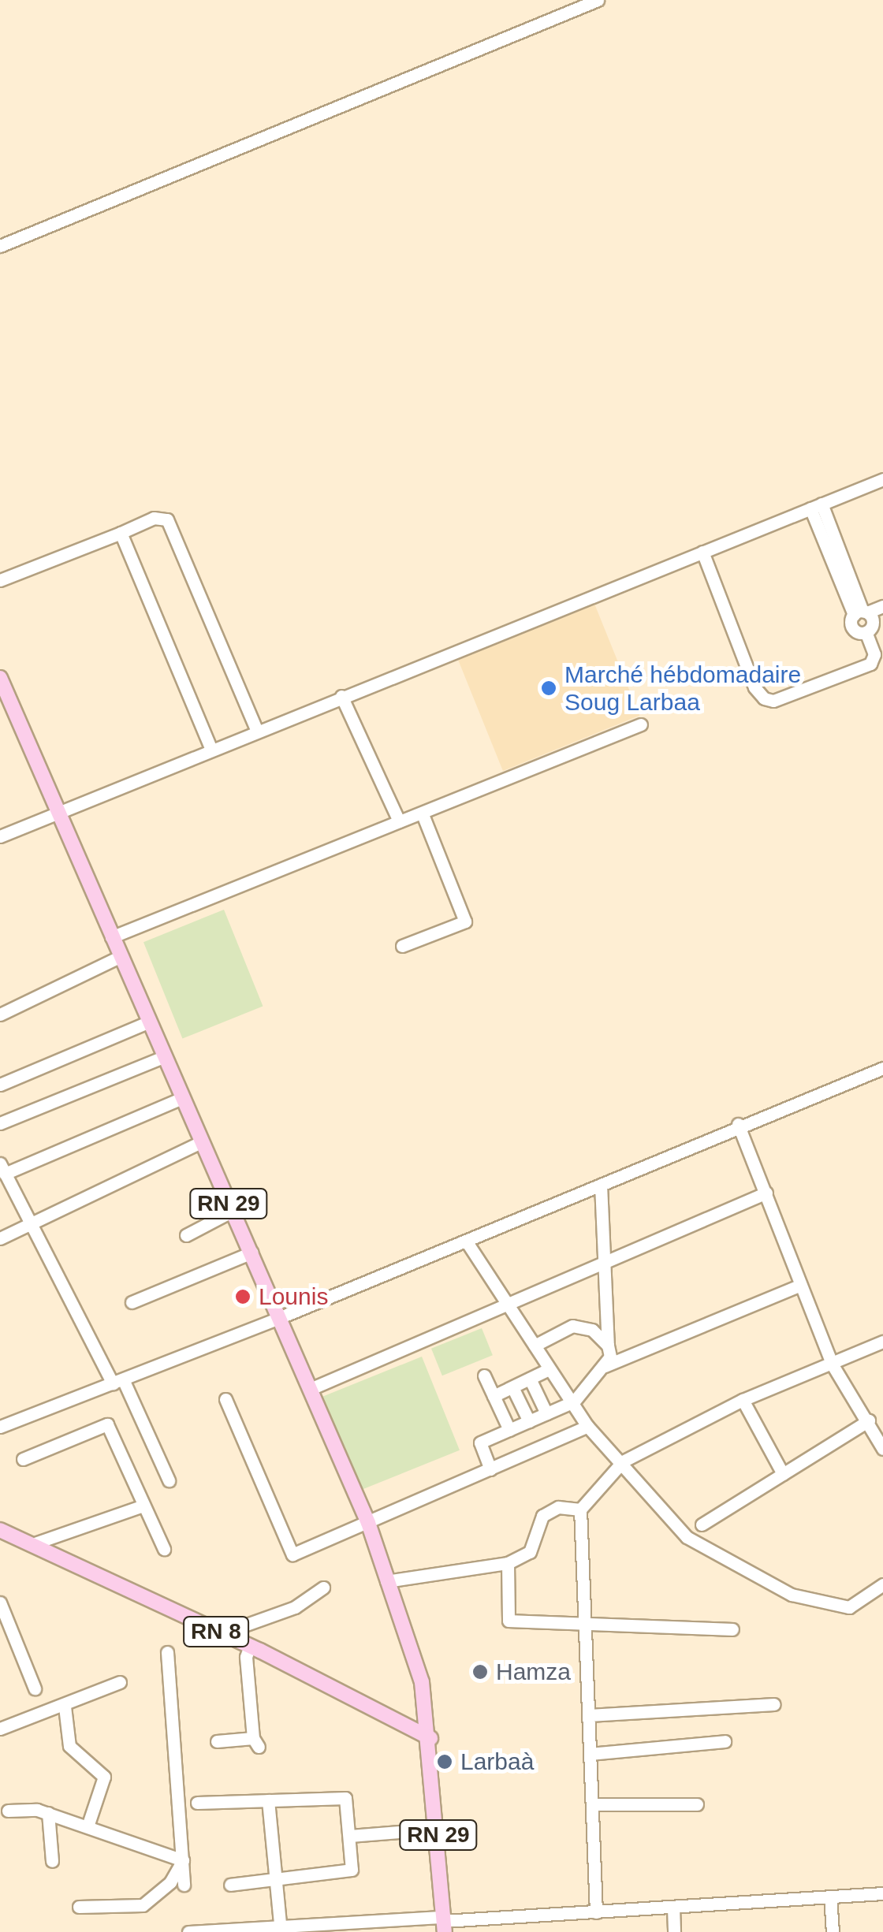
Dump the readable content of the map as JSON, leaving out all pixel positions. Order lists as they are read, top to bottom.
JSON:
{
  "streets": {
    "main road": ["RN 29", "RN 8"]
  },
  "crossings": [
    ["RN 29", "RN 8"]
  ],
  "places": [
    "Marché hébdomadaire Soug Larbaa",
    "Lounis",
    "Hamza",
    "Larbaà"
  ]
}
